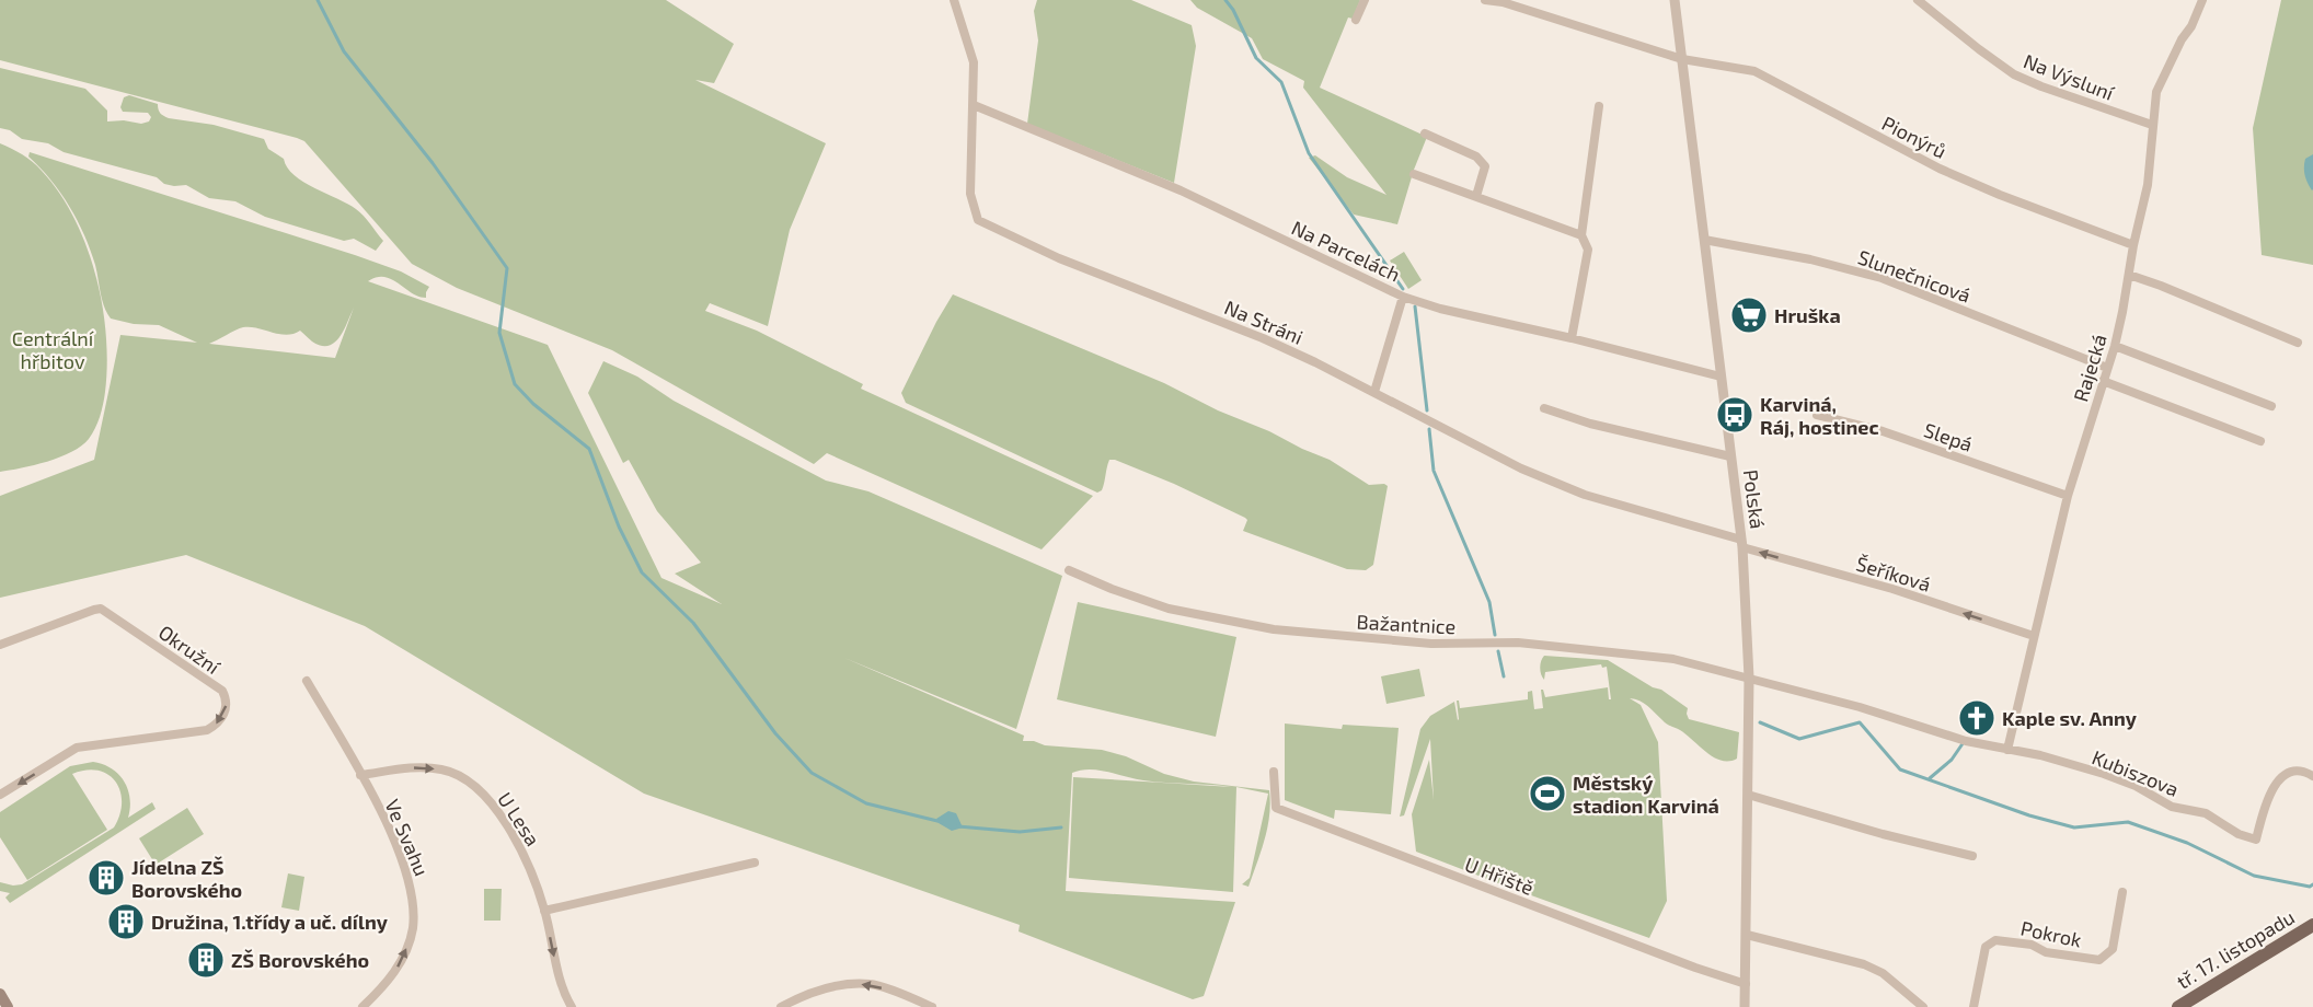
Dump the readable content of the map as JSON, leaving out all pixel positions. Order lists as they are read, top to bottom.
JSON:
{
  "streets": {
    "main road": ["tř. 17. listopadu"],
    "street": [
      "Na Výsluní",
      "Pionýrů",
      "Na Parcelách",
      "Slunečnicová",
      "Na Stráni",
      "Rajecká",
      "Slepá",
      "Polská",
      "Šeříková",
      "Bažantnice",
      "Okružní",
      "Kubiszova",
      "U Lesa",
      "Ve Svahu",
      "U Hřiště",
      "Pokrok"
    ]
  },
  "crossings": [
    ["Na Výsluní", "Rajecká"],
    ["Pionýrů", "Rajecká"],
    ["Pionýrů", "Polská"],
    ["Na Parcelách", "Na Stráni"],
    ["Na Parcelách", "Polská"],
    ["Slunečnicová", "Rajecká"],
    ["Slunečnicová", "Polská"],
    ["Na Stráni", "Polská"],
    ["Na Stráni", "Šeříková"],
    ["Rajecká", "Slepá"],
    ["Rajecká", "Šeříková"],
    ["Rajecká", "Kubiszova"],
    ["Polská", "Šeříková"],
    ["Polská", "Bažantnice"],
    ["Polská", "Kubiszova"],
    ["Polská", "U Hřiště"],
    ["Bažantnice", "Kubiszova"],
    ["U Lesa", "Ve Svahu"]
  ],
  "one_way": ["Šeříková", "U Lesa", "Ve Svahu"],
  "parks": ["Centrální hřbitov"],
  "places": {
    "supermarket": ["Hruška"],
    "bus stop": ["Karviná, Ráj, hostinec"],
    "church": ["Kaple sv. Anny"],
    "sports": ["Městský stadion Karviná"],
    "building": ["Jídelna ZŠ Borovského", "Družina, 1.třídy a uč. dílny", "ZŠ Borovského"]
  }
}
